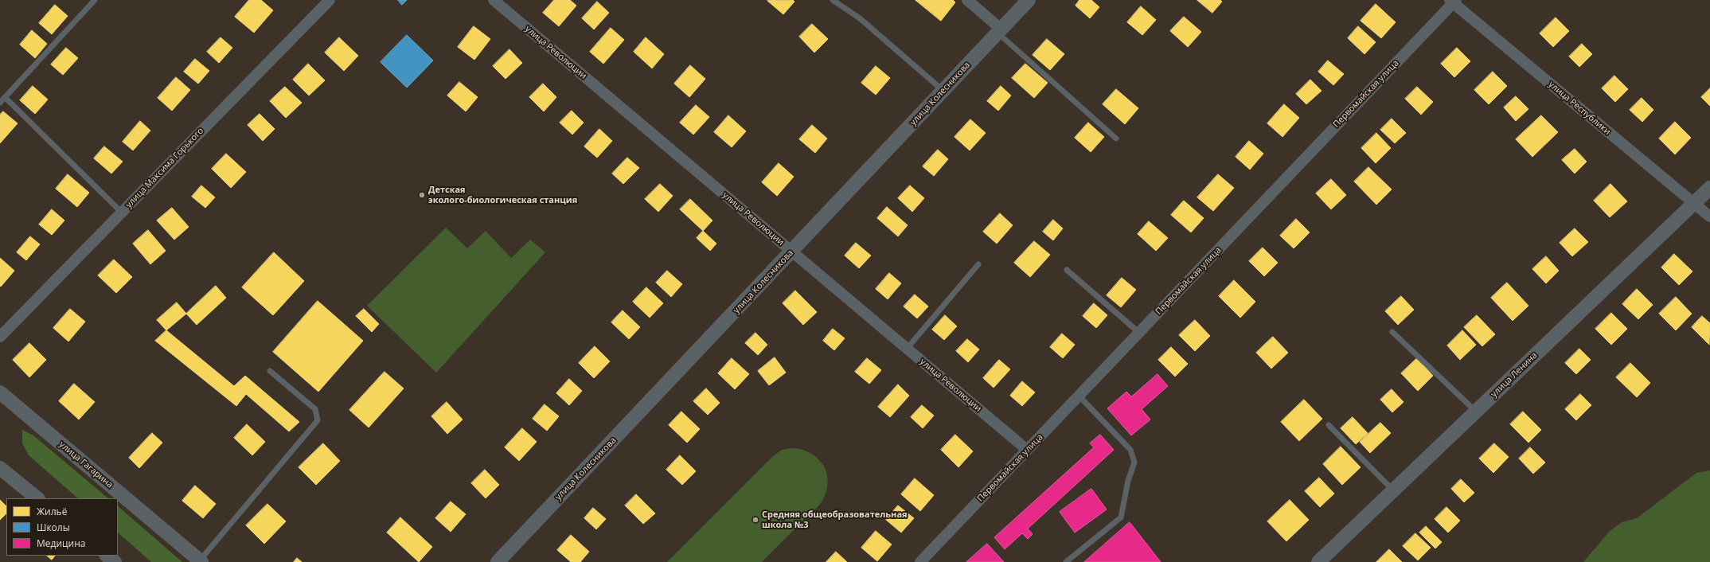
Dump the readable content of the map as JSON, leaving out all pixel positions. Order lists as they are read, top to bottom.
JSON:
{
  "streets": {
    "street": [
      "улица Революции",
      "улица Колесникова",
      "Первомайская улица",
      "улица Республики",
      "улица Максима Горького",
      "улица Ленина",
      "улица Гагарина"
    ]
  },
  "crossings": [
    ["улица Революции", "улица Колесникова"],
    ["улица Революции", "Первомайская улица"],
    ["Первомайская улица", "улица Республики"],
    ["улица Республики", "улица Ленина"]
  ],
  "places": ["Детская эколого-биологическая станция", "Средняя общеобразовательная школа №3"],
  "legend": ["Жильё", "Школы", "Медицина"]
}
